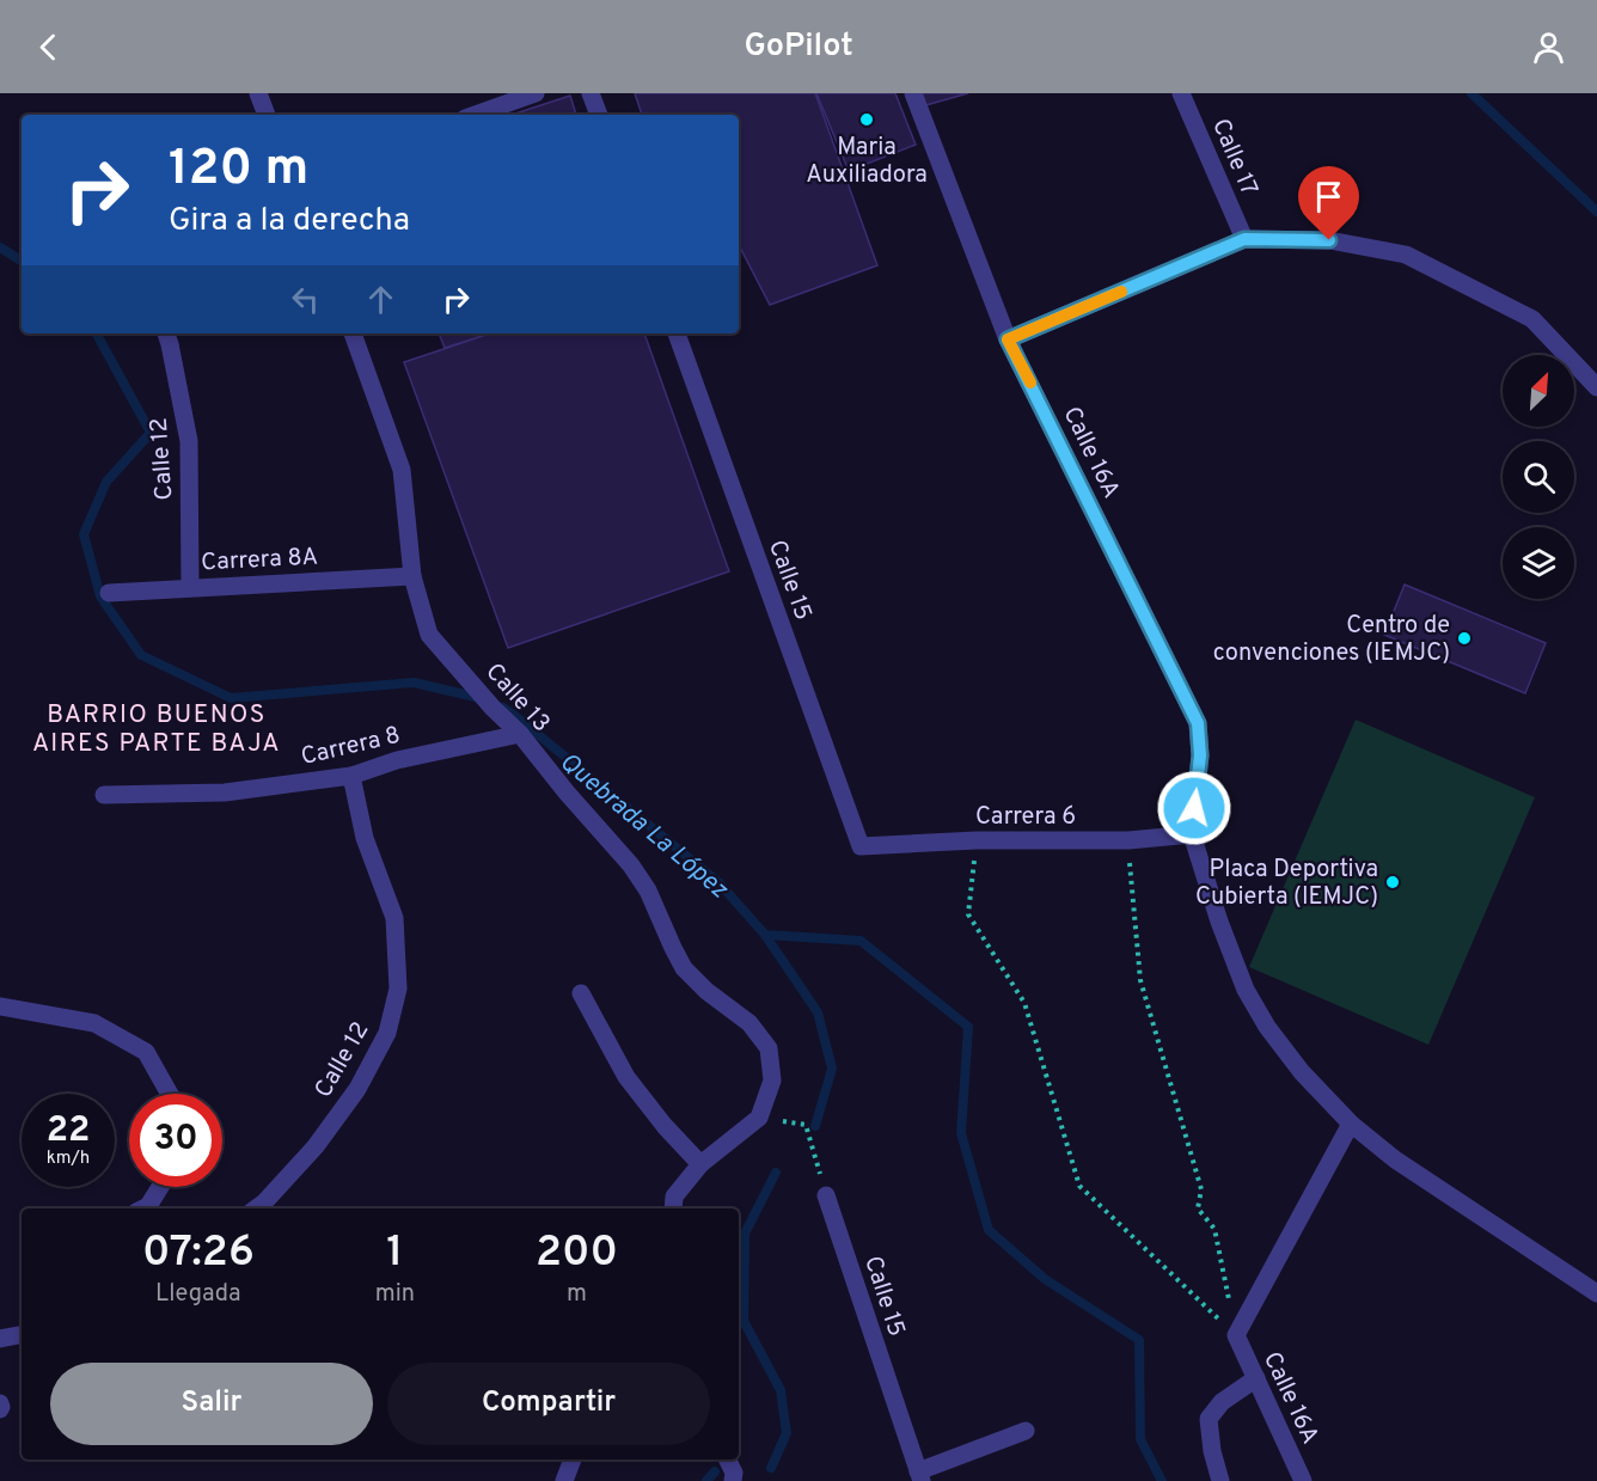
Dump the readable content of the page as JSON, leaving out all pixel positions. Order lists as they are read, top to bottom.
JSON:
{
  "streets": {
    "street": [
      "Calle 17",
      "Calle 16A",
      "Calle 12",
      "Carrera 8A",
      "Calle 15",
      "Calle 13",
      "Carrera 8",
      "Carrera 6"
    ]
  },
  "crossings": [
    ["Calle 16A", "Carrera 6"],
    ["Calle 12", "Carrera 8A"],
    ["Calle 12", "Carrera 8"],
    ["Carrera 8A", "Calle 13"],
    ["Calle 15", "Carrera 6"],
    ["Calle 13", "Carrera 8"]
  ],
  "districts": ["BARRIO BUENOS AIRES PARTE BAJA"],
  "water": ["Quebrada La López"],
  "places": ["Maria Auxiliadora", "Centro de convenciones (IEMJC)", "Placa Deportiva Cubierta (IEMJC)"],
  "north": "top right",
  "page": {
    "header": "GoPilot",
    "turn": ["120 m", "Gira a la derecha"],
    "speed": "22 km/h",
    "limit": "30",
    "eta": [
      "07:26",
      "Llegada",
      "1",
      "min",
      "200",
      "m"
    ],
    "buttons": ["Salir", "Compartir"]
  }
}
